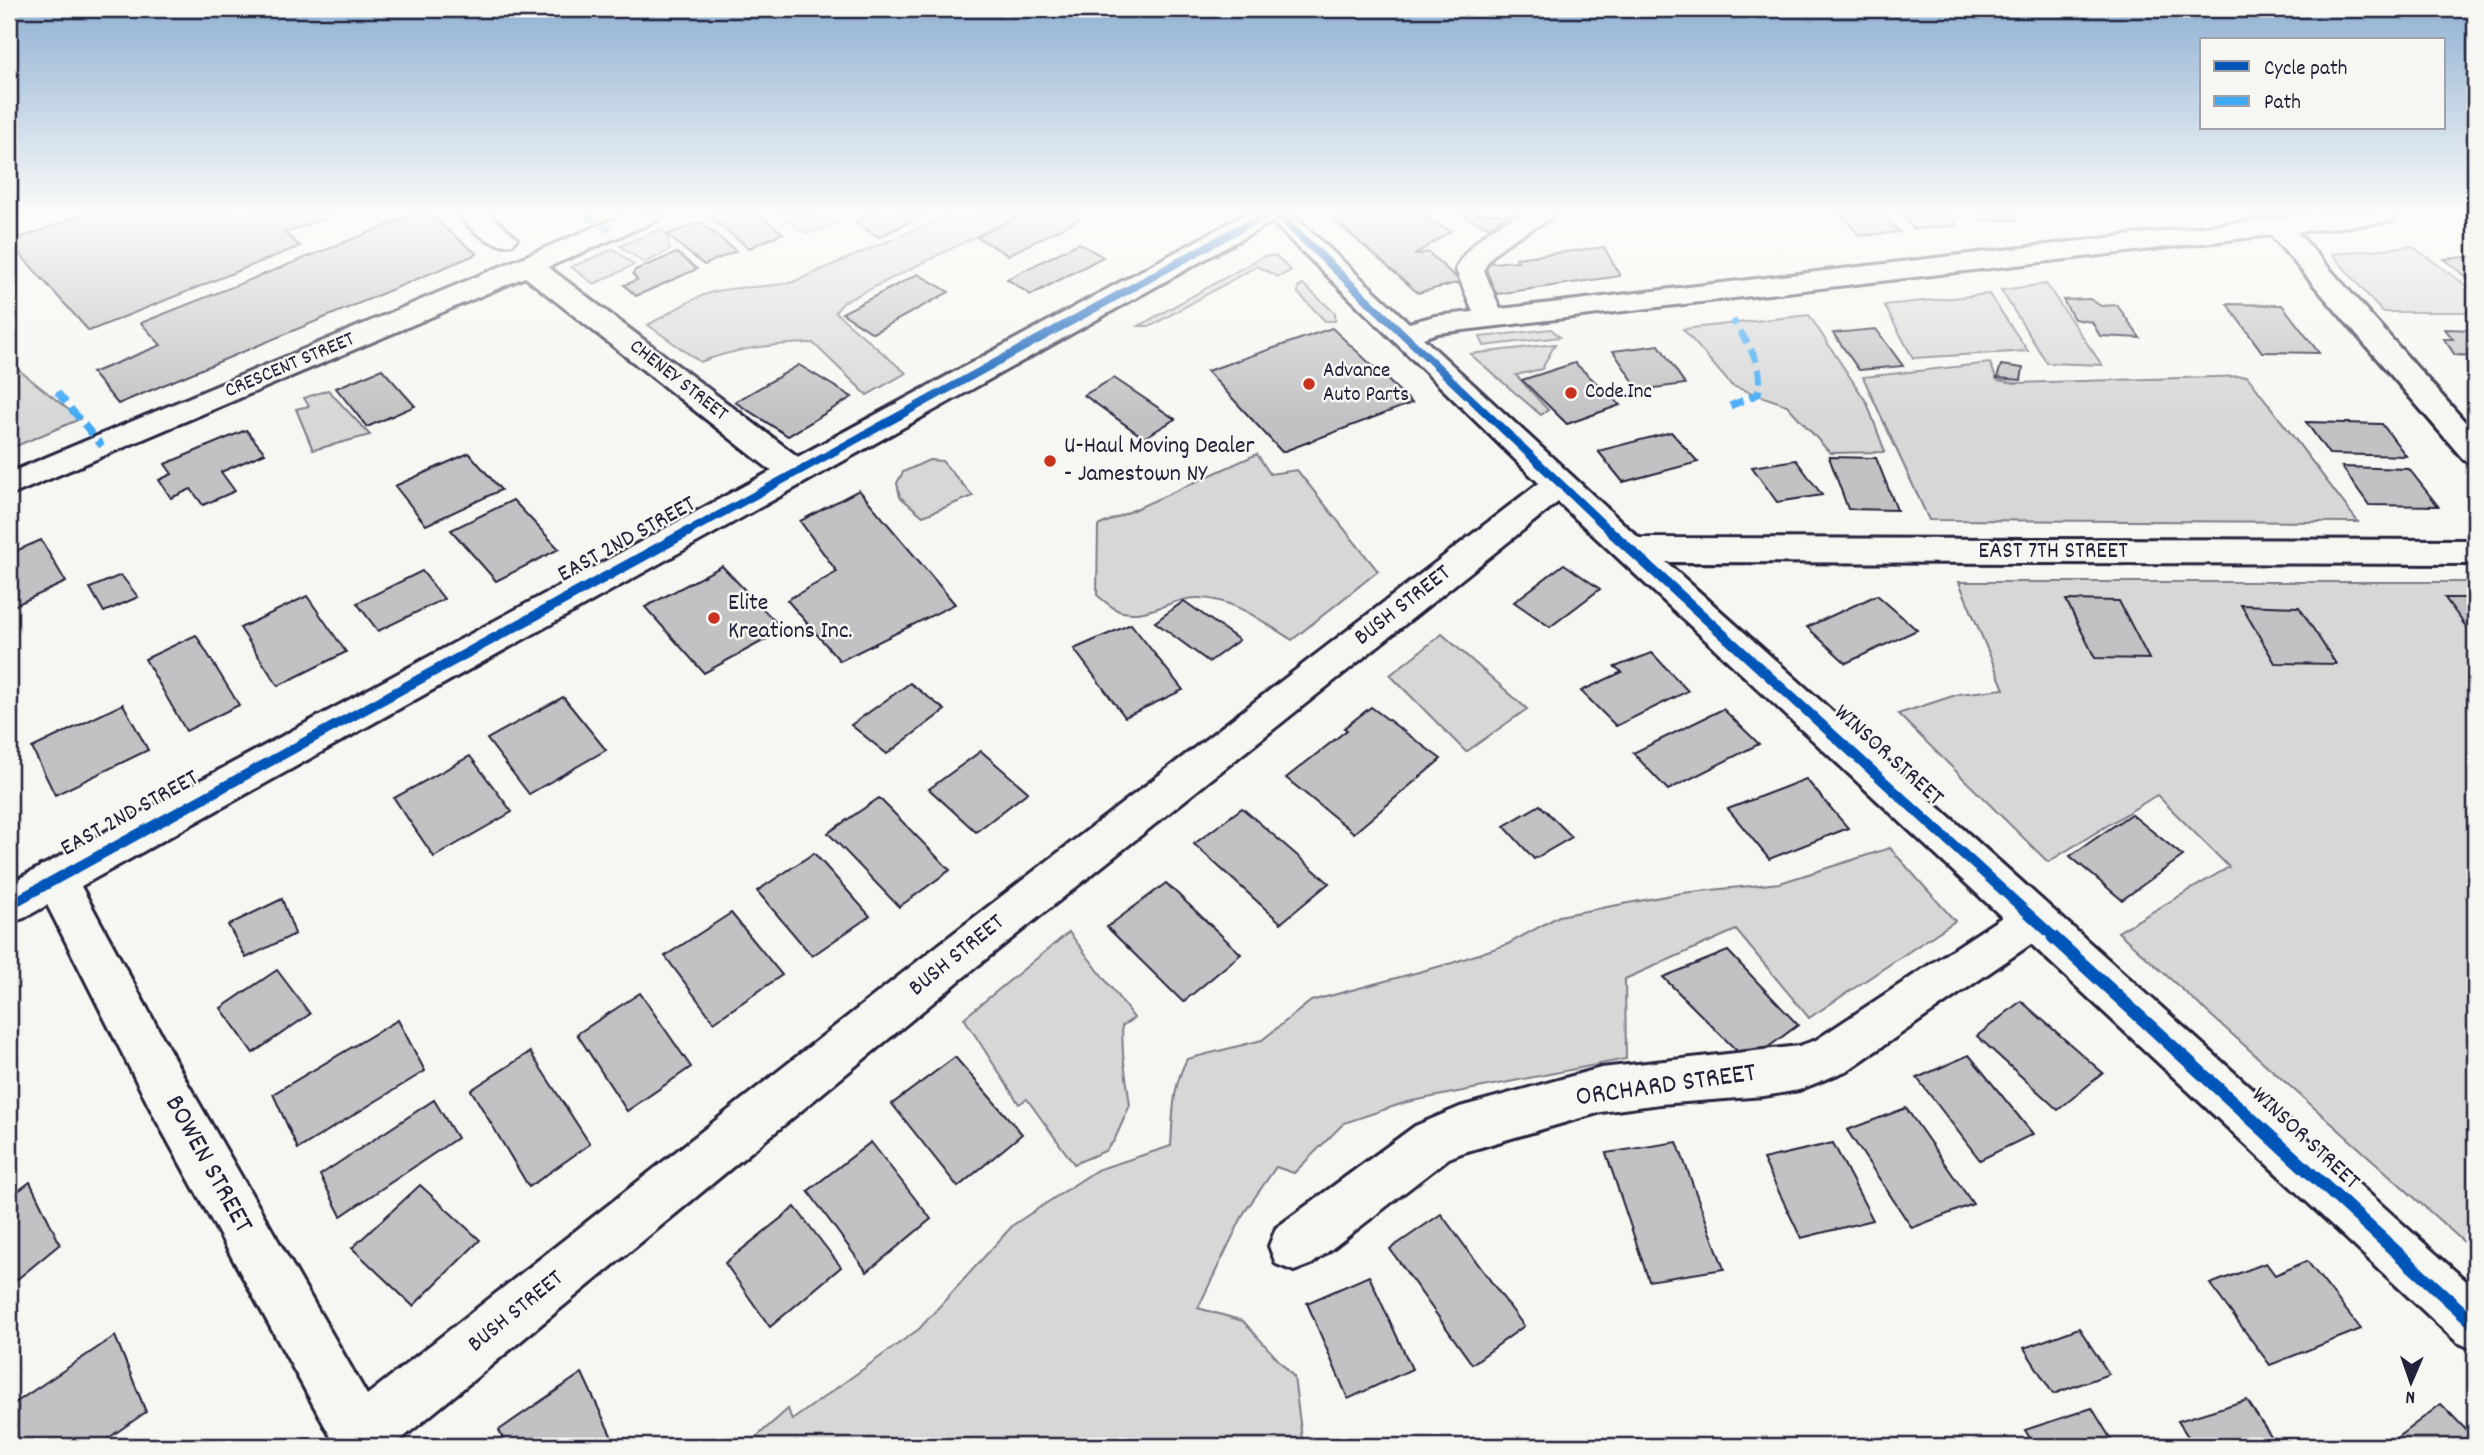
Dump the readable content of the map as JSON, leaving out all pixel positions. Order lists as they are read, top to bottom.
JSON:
{
  "streets": {
    "street": [
      "CRESCENT STREET",
      "CHENEY STREET",
      "EAST 2ND STREET",
      "EAST 7TH STREET",
      "BUSH STREET",
      "WINSOR STREET",
      "ORCHARD STREET",
      "BOWEN STREET"
    ]
  },
  "crossings": [
    ["CHENEY STREET", "EAST 2ND STREET"],
    ["EAST 2ND STREET", "BOWEN STREET"],
    ["EAST 7TH STREET", "WINSOR STREET"],
    ["BUSH STREET", "WINSOR STREET"],
    ["BUSH STREET", "BOWEN STREET"],
    ["WINSOR STREET", "ORCHARD STREET"]
  ],
  "places": [
    "Advance Auto Parts",
    "Code.Inc",
    "U-Haul Moving Dealer - Jamestown NY",
    "Elite Kreations Inc."
  ],
  "legend": ["Cycle path", "Path"],
  "north": "bottom"
}
